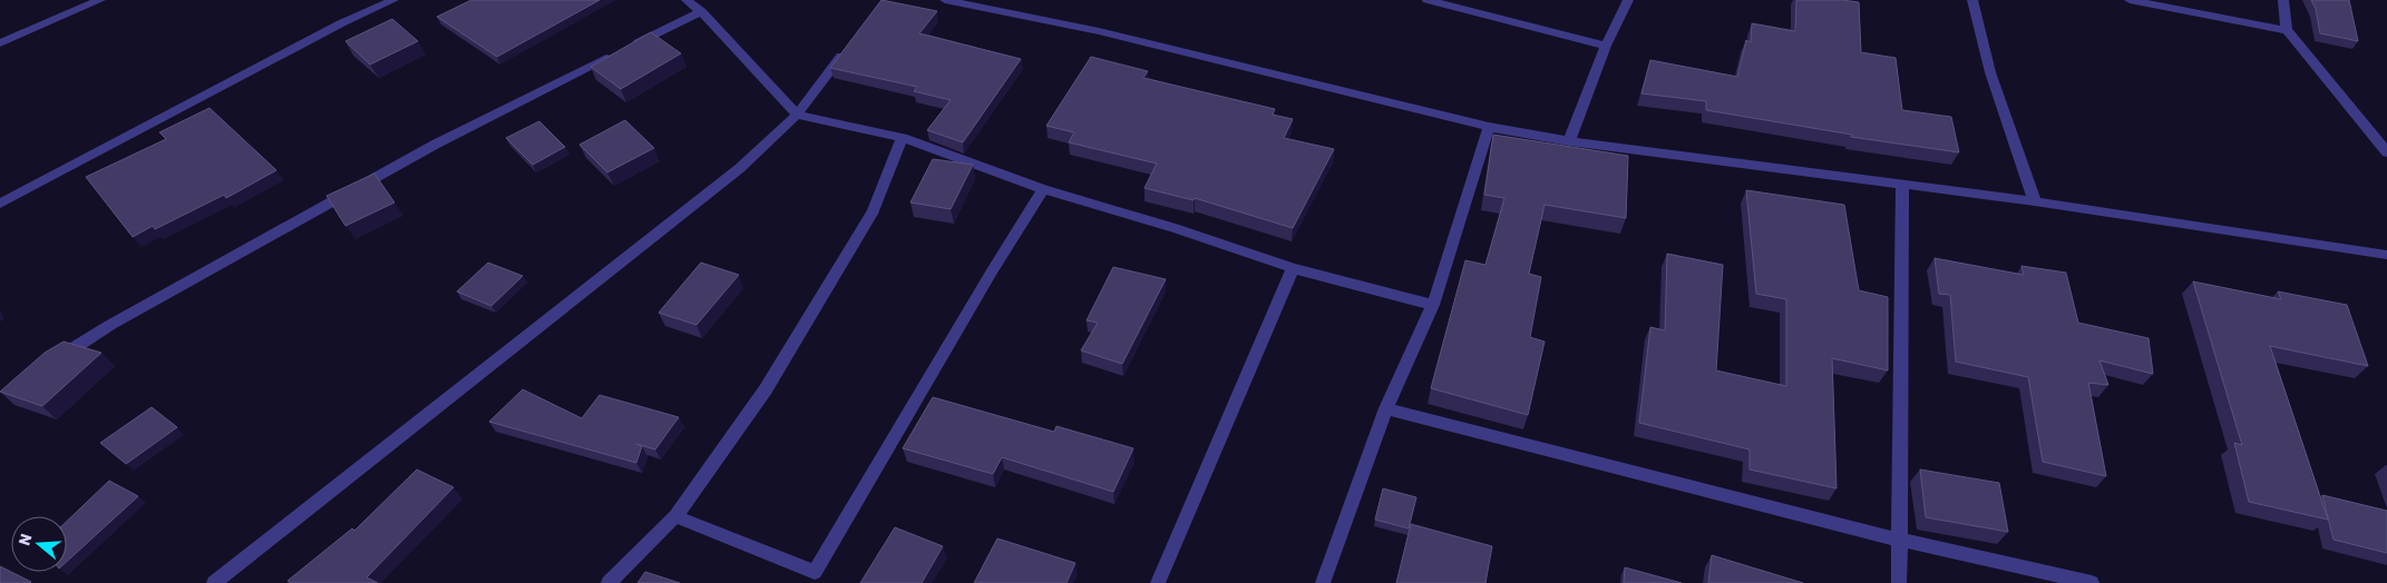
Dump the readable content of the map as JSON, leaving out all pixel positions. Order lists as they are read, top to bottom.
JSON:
{
  "north": "left"
}
